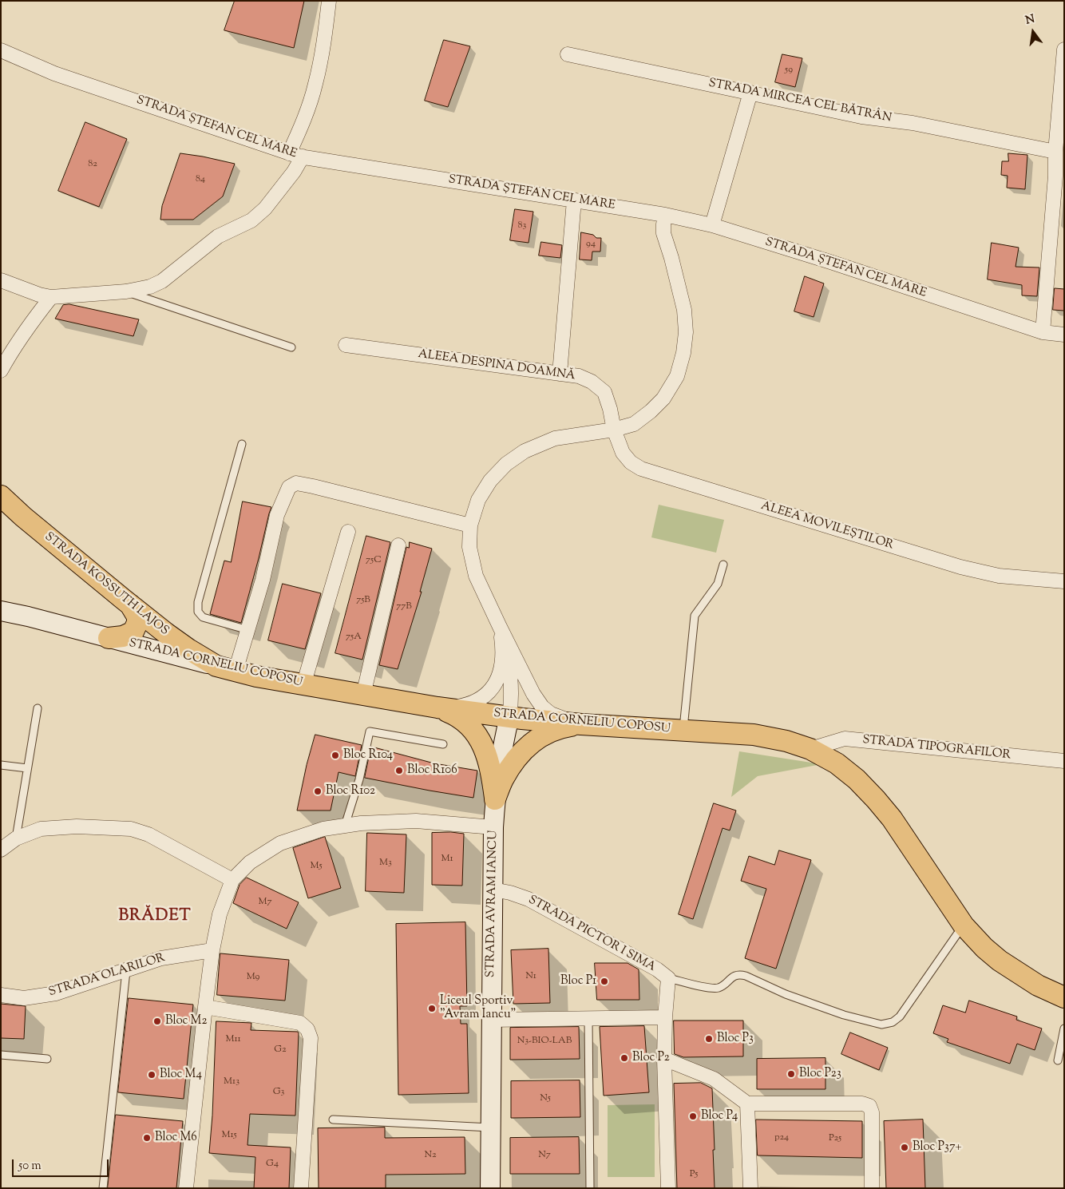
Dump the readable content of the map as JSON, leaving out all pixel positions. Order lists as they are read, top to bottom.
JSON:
{
  "streets": {
    "main road": ["STRADA KOSSUTH LAJOS", "STRADA CORNELIU COPOSU"],
    "street": [
      "STRADA MIRCEA CEL BĂTRÂN",
      "STRADA ȘTEFAN CEL MARE",
      "ALEEA DESPINA DOAMNĂ",
      "ALEEA MOVILEȘTILOR",
      "STRADA TIPOGRAFILOR",
      "STRADA AVRAM IANCU",
      "STRADA PICTOR I SIMA",
      "STRADA OLARILOR"
    ]
  },
  "crossings": [
    ["ALEEA DESPINA DOAMNĂ", "ALEEA MOVILEȘTILOR"],
    ["STRADA KOSSUTH LAJOS", "STRADA CORNELIU COPOSU"],
    ["STRADA CORNELIU COPOSU", "STRADA TIPOGRAFILOR"],
    ["STRADA CORNELIU COPOSU", "STRADA AVRAM IANCU"],
    ["STRADA AVRAM IANCU", "STRADA PICTOR I SIMA"]
  ],
  "districts": ["BRĂDET"],
  "places": [
    "Bloc R104",
    "Bloc R106",
    "Bloc R102",
    "Bloc P1",
    "Liceul Sportiv \"Avram Iancu\"",
    "Bloc M2",
    "Bloc P3",
    "Bloc P2",
    "Bloc P23",
    "Bloc M4",
    "Bloc P4",
    "Bloc M6",
    "Bloc P37+"
  ],
  "house_numbers": [
    "59",
    "82",
    "84",
    "83",
    "94",
    "75C",
    "75B",
    "77B",
    "75A",
    "M1",
    "M3",
    "M5",
    "M7",
    "N1",
    "M9",
    "M11",
    "N3-BIO-LAB",
    "G2",
    "M13",
    "G3",
    "N5",
    "M15",
    "p24",
    "P25",
    "N2",
    "N7",
    "G4",
    "P5"
  ],
  "scale_bar": "50 m",
  "north": "top"
}
